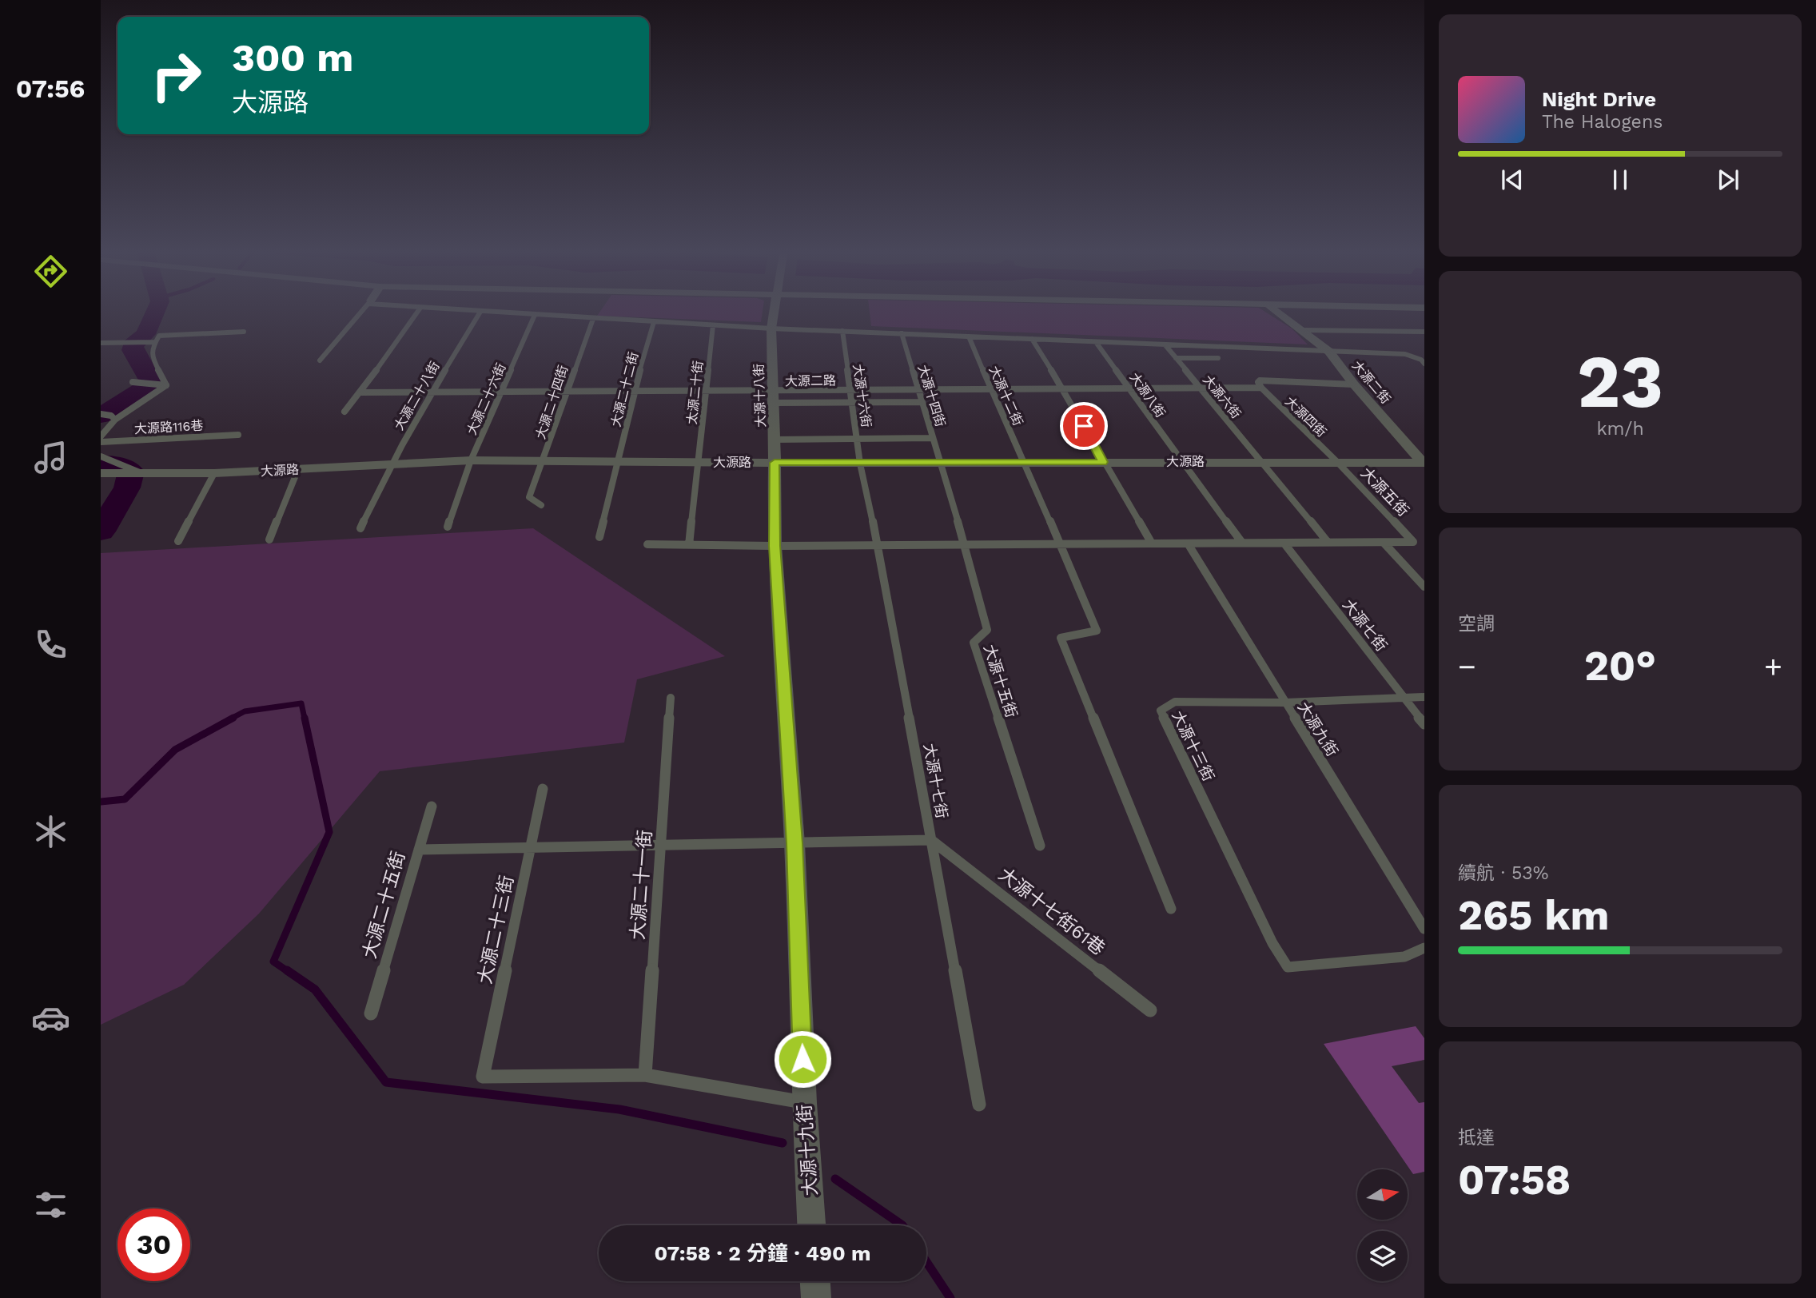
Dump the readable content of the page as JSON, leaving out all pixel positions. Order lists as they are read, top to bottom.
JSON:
{
  "streets": {
    "street": [
      "大源二街",
      "大源十八街",
      "大源路",
      "大源十九街"
    ],
    "lane": [
      "大源二路",
      "大源二十二街",
      "太源二十街",
      "大源八街",
      "大源二十八街",
      "大源十六街",
      "大源十四街",
      "大源十二街",
      "大源六街",
      "大源二十六街",
      "大源二十四街",
      "大源四街",
      "大源路116巷",
      "大源五街",
      "大源七街",
      "大源十五街",
      "大源九街",
      "大源十三街",
      "大源十七街",
      "大源二十一街",
      "大源二十五街",
      "大源十七街61巷",
      "大源二十三街"
    ]
  },
  "crossings": [
    ["大源二路", "大源二街"],
    ["大源二路", "大源二十二街"],
    ["大源二路", "太源二十街"],
    ["大源二路", "大源八街"],
    ["大源二路", "大源二十八街"],
    ["大源二路", "大源十八街"],
    ["大源二路", "大源十六街"],
    ["大源二路", "大源十四街"],
    ["大源二路", "大源十二街"],
    ["大源二路", "大源六街"],
    ["大源二路", "大源二十六街"],
    ["大源二路", "大源二十四街"],
    ["大源二路", "大源四街"],
    ["大源二街", "大源路"],
    ["大源二十二街", "大源路"],
    ["太源二十街", "大源路"],
    ["大源八街", "大源路"],
    ["大源二十八街", "大源路"],
    ["大源十八街", "大源路"],
    ["大源十八街", "大源十九街"],
    ["大源十六街", "大源路"],
    ["大源十六街", "大源十七街"],
    ["大源十四街", "大源路"],
    ["大源十四街", "大源十五街"],
    ["大源十二街", "大源路"],
    ["大源六街", "大源路"],
    ["大源二十六街", "大源路"],
    ["大源二十四街", "大源路"],
    ["大源四街", "大源路"],
    ["大源四街", "大源五街"],
    ["大源路", "大源五街"],
    ["大源路", "大源十五街"],
    ["大源路", "大源十七街"],
    ["大源路", "大源十九街"],
    ["大源七街", "大源十三街"],
    ["大源九街", "大源十三街"],
    ["大源十七街", "大源十七街61巷"],
    ["大源二十一街", "大源二十三街"]
  ],
  "north": "right",
  "page": {
    "tabs": "07:56",
    "turn": ["300 m", "大源路"],
    "song": ["Night Drive", "The Halogens"],
    "tile": [
      ["23", "km/h"],
      "空調",
      ["續航 · 53%", "265 km"],
      ["抵達", "07:58"]
    ],
    "heat": ["−", "20°", "+"],
    "limit": "30",
    "trip": "07:58 · 2 分鐘 · 490 m"
  }
}
